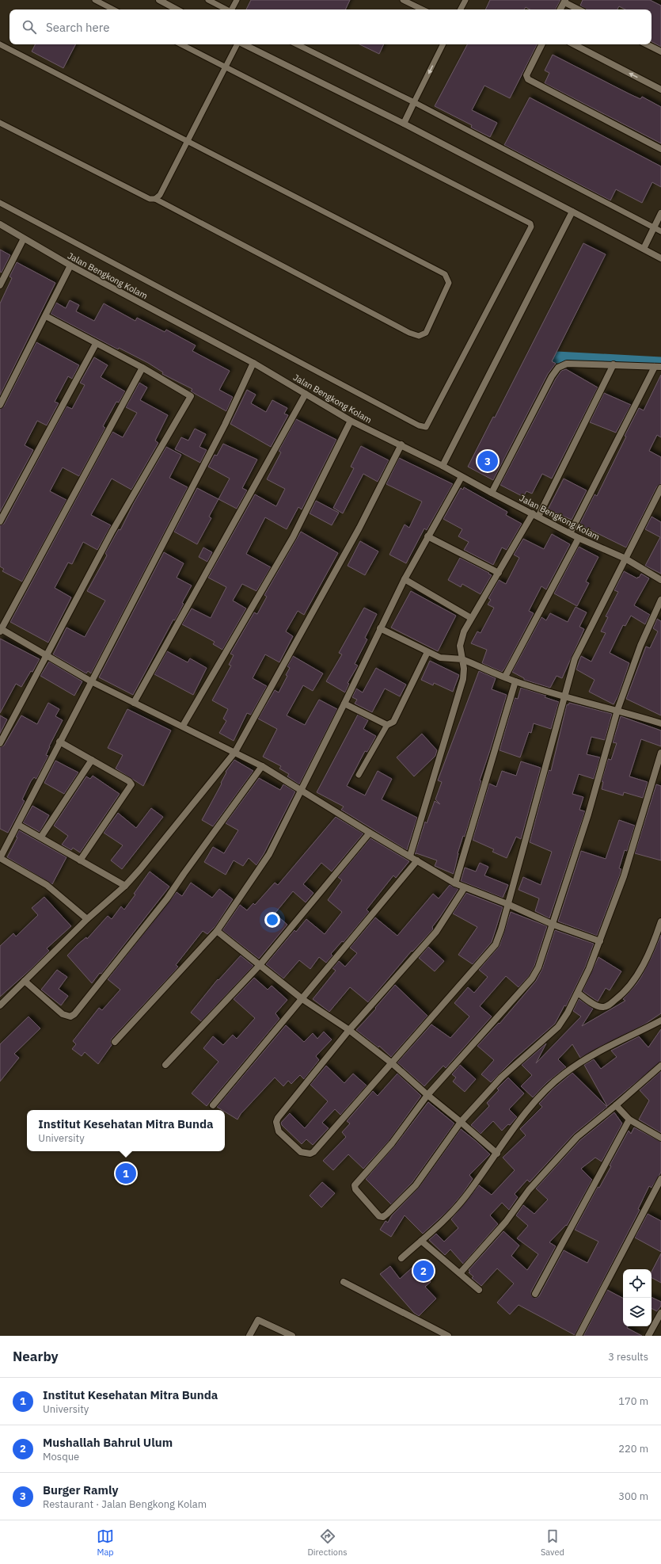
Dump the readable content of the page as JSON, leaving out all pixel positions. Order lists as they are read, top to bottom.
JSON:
{
  "streets": {
    "street": ["Jalan Bengkong Kolam"]
  },
  "page": {
    "search": "Search here",
    "pins": ["3", "1", "2"],
    "popup": ["Institut Kesehatan Mitra Bunda", "University"],
    "heading": ["Nearby", "3 results"],
    "list": [
      {
        "mark": "1",
        "name": "Institut Kesehatan Mitra Bunda",
        "note": "University",
        "value": "170 m"
      },
      {
        "mark": "2",
        "name": "Mushallah Bahrul Ulum",
        "note": "Mosque",
        "value": "220 m"
      },
      {
        "mark": "3",
        "name": "Burger Ramly",
        "note": "Restaurant · Jalan Bengkong Kolam",
        "value": "300 m"
      }
    ],
    "nav": ["Map", "Directions", "Saved"]
  }
}
